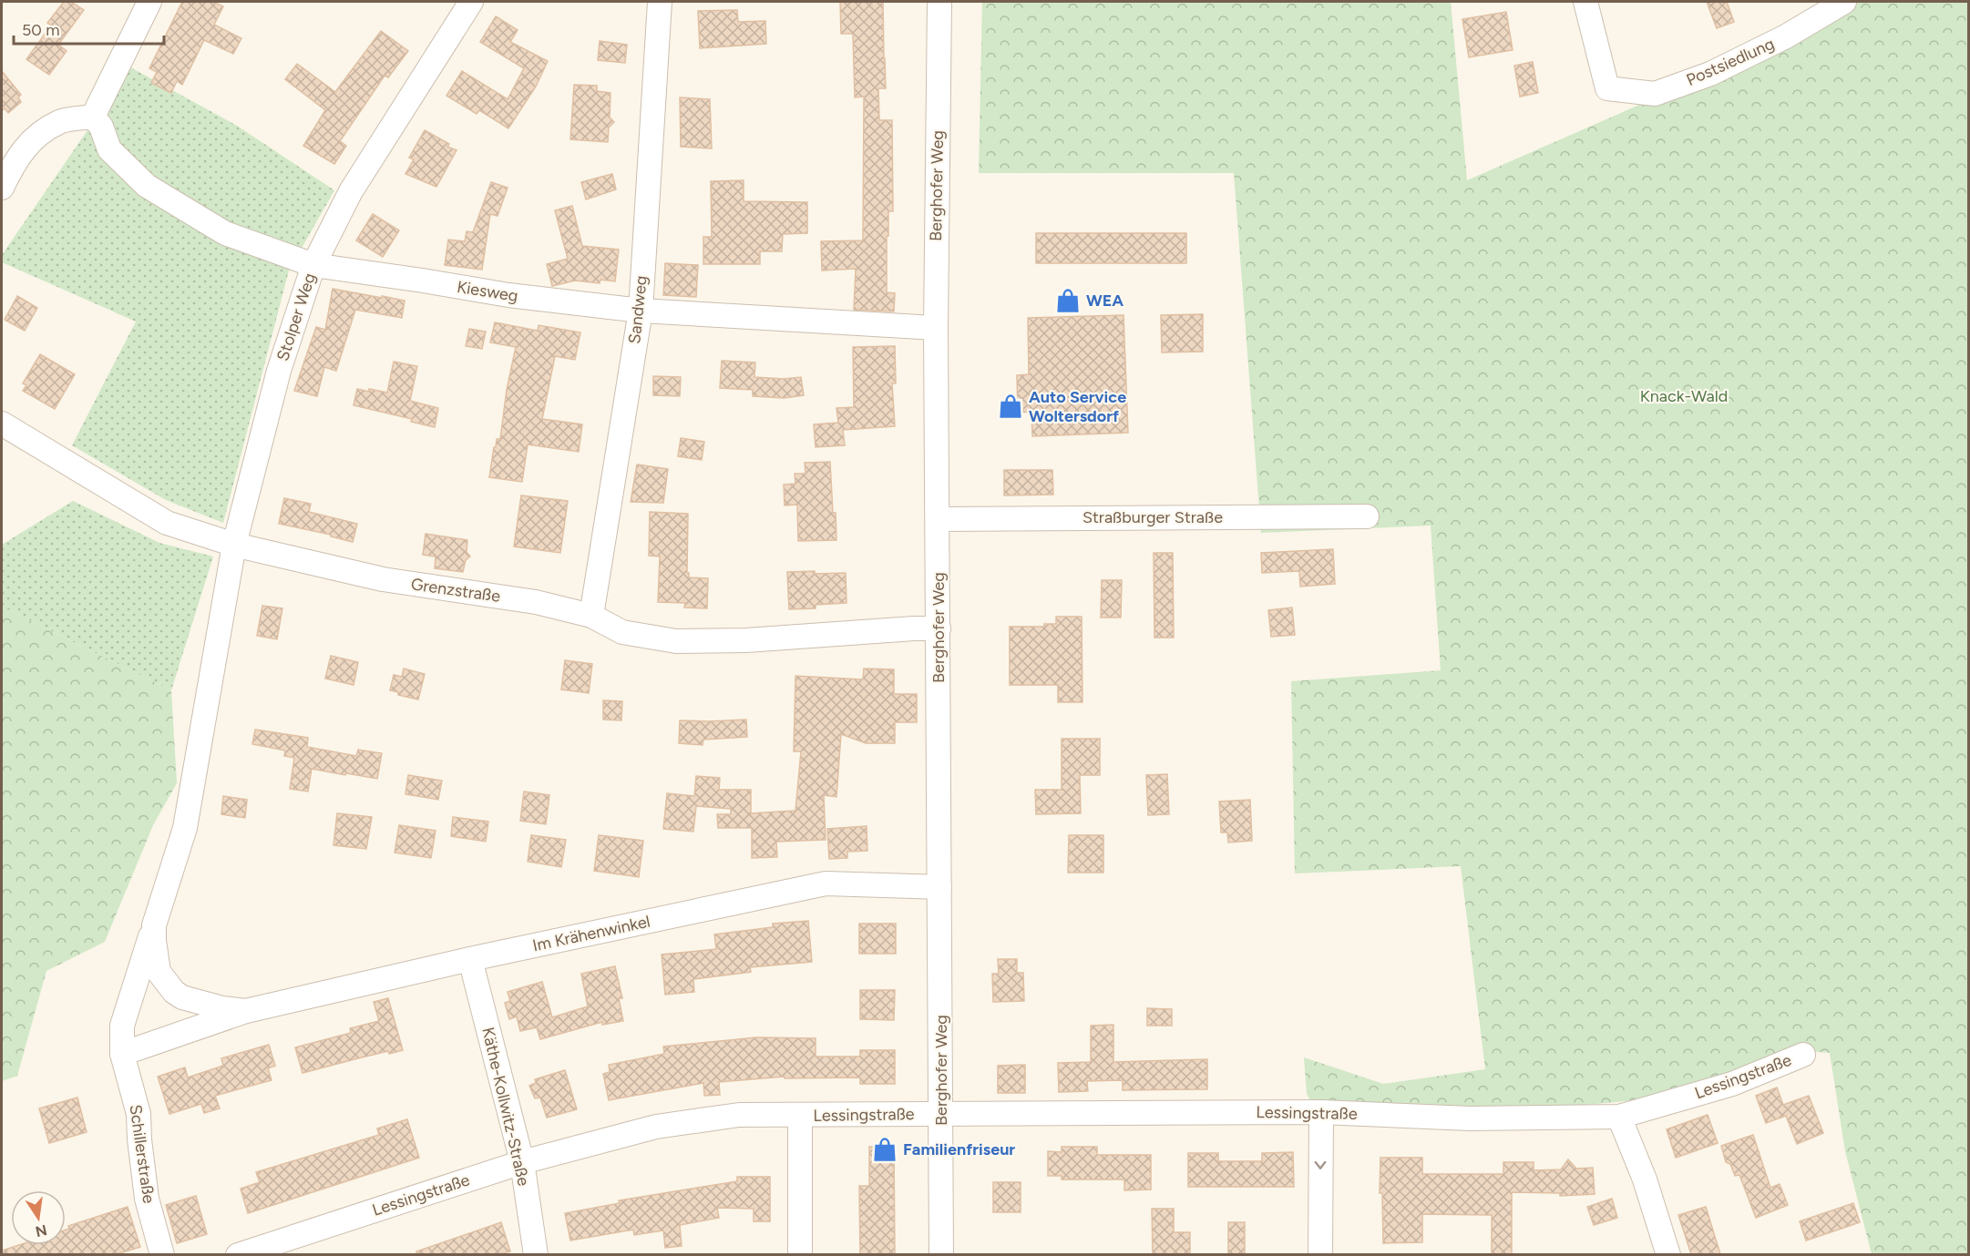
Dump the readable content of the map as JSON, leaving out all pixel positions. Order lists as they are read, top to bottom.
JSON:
{
  "streets": {
    "street": [
      "Postsiedlung",
      "Berghofer Weg",
      "Kiesweg",
      "Sandweg",
      "Stolper Weg",
      "Straßburger Straße",
      "Grenzstraße",
      "Im Krähenwinkel",
      "Lessingstraße",
      "Käthe-Kollwitz-Straße",
      "Schillerstraße"
    ]
  },
  "crossings": [
    ["Berghofer Weg", "Kiesweg"],
    ["Berghofer Weg", "Straßburger Straße"],
    ["Berghofer Weg", "Grenzstraße"],
    ["Berghofer Weg", "Im Krähenwinkel"],
    ["Berghofer Weg", "Lessingstraße"],
    ["Kiesweg", "Sandweg"],
    ["Kiesweg", "Stolper Weg"],
    ["Sandweg", "Grenzstraße"],
    ["Stolper Weg", "Grenzstraße"],
    ["Stolper Weg", "Im Krähenwinkel"],
    ["Im Krähenwinkel", "Käthe-Kollwitz-Straße"],
    ["Im Krähenwinkel", "Schillerstraße"],
    ["Lessingstraße", "Käthe-Kollwitz-Straße"]
  ],
  "parks": ["Knack-Wald"],
  "places": {
    "shop": ["WEA", "Auto Service Woltersdorf", "Familienfriseur"]
  },
  "scale_bar": "50 m",
  "north": "bottom"
}
